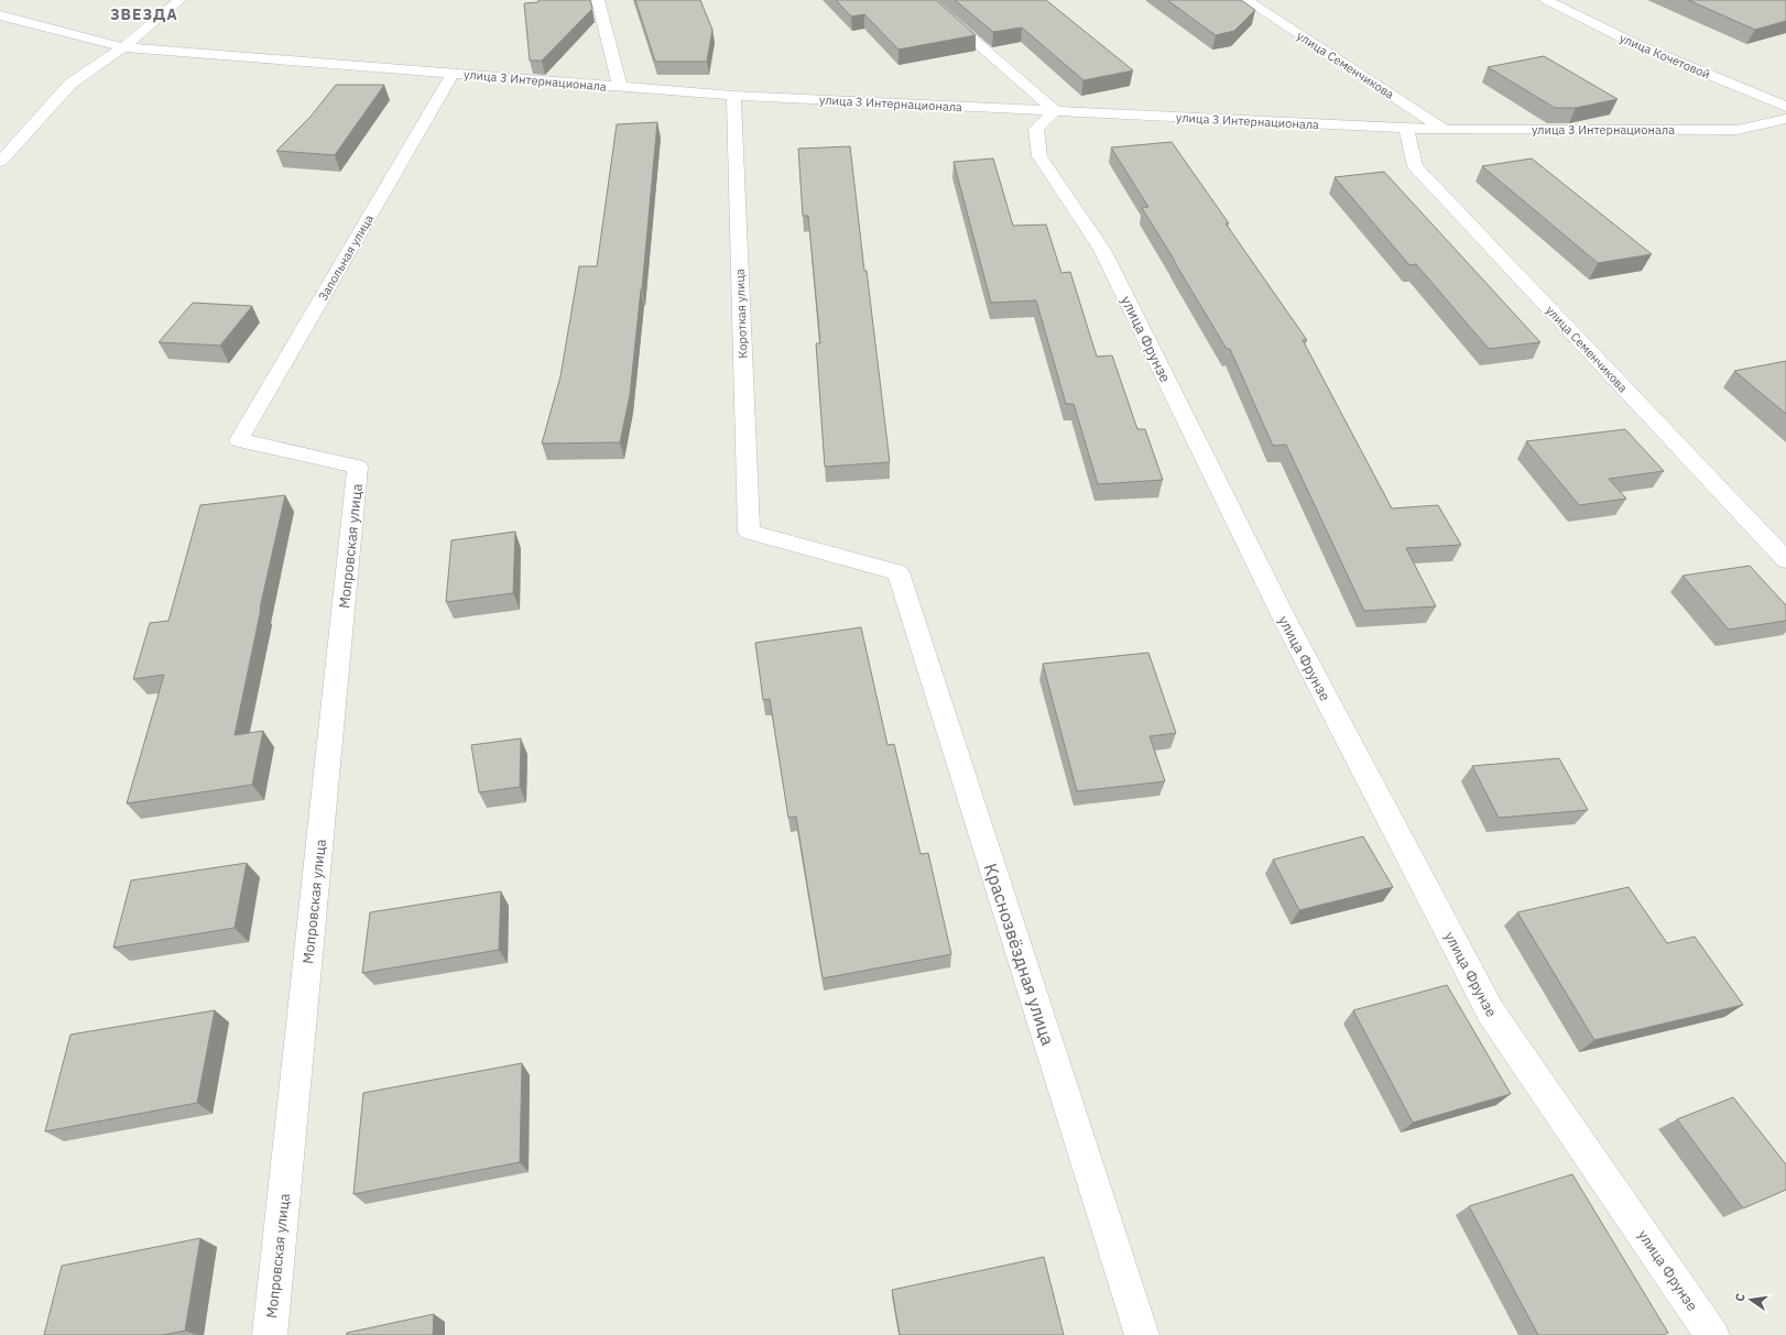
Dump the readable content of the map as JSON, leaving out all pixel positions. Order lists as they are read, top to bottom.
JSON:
{
  "streets": {
    "street": [
      "улица Кочетовой",
      "улица Семенчикова",
      "улица 3 Интернационала",
      "Запольная улица",
      "Короткая улица",
      "улица Фрунзе",
      "Мопровская улица",
      "Краснозвёздная улица"
    ]
  },
  "crossings": [
    ["улица Семенчикова", "улица 3 Интернационала"],
    ["улица 3 Интернационала", "Запольная улица"],
    ["улица 3 Интернационала", "Короткая улица"],
    ["улица 3 Интернационала", "улица Фрунзе"],
    ["Запольная улица", "Мопровская улица"],
    ["Короткая улица", "Краснозвёздная улица"]
  ],
  "districts": ["ЗВЕЗДА"],
  "north": "left"
}
